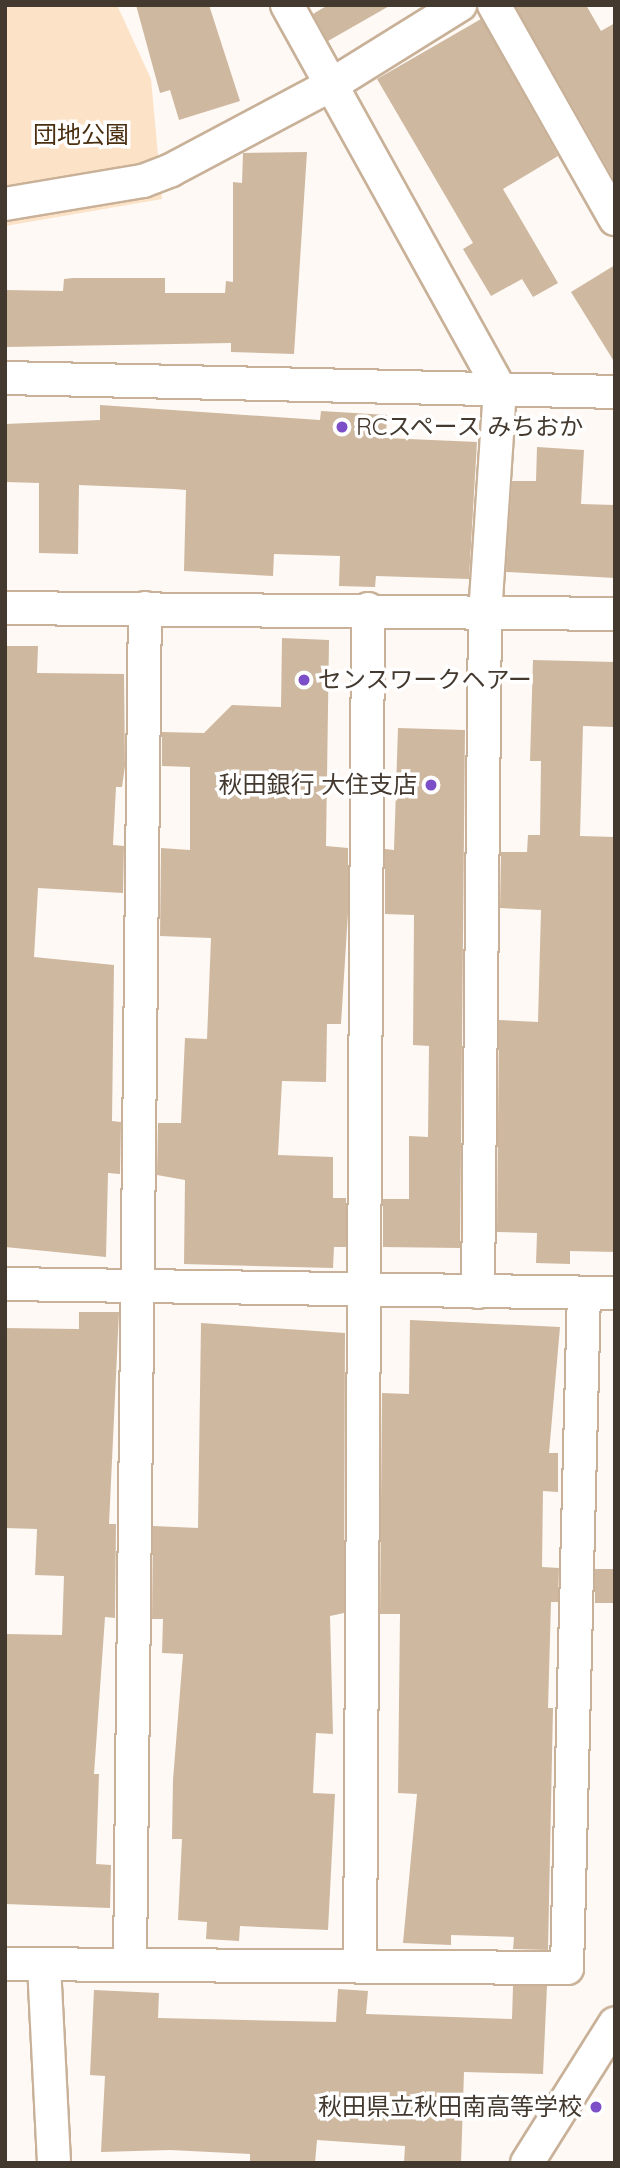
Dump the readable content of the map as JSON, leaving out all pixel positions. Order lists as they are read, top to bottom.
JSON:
{
  "parks": ["団地公園"],
  "places": [
    "RCスペース みちおか",
    "センスワークヘアー",
    "秋田銀行 大住支店",
    "秋田県立秋田南高等学校"
  ]
}
